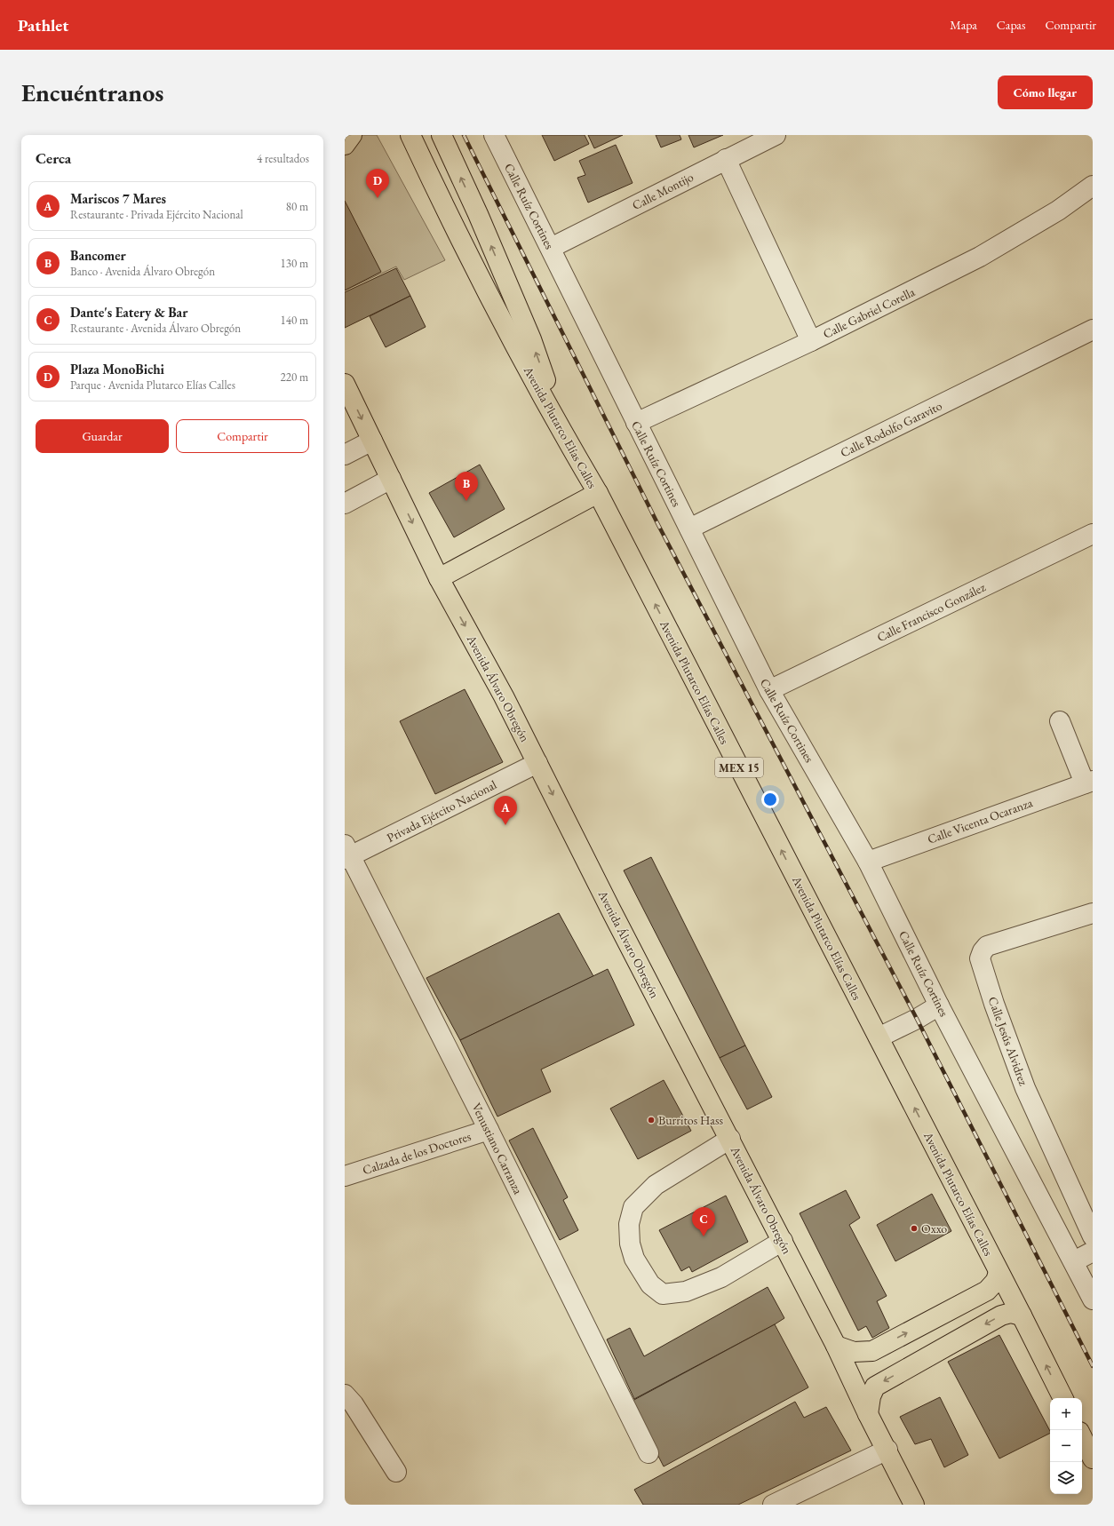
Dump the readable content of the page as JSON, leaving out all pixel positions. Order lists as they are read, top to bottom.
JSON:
{
  "streets": {
    "highway": ["Avenida Plutarco Elías Calles", "Avenida Álvaro Obregón", "MEX 15"],
    "street": [
      "Calle Montijo",
      "Calle Ruíz Cortines",
      "Calle Gabriel Corella",
      "Calle Rodolfo Garavito",
      "Calle Francisco González",
      "Privada Ejército Nacional",
      "Calle Vicenta Ocaranza",
      "Calle Jesús Alvidrez",
      "Venustiano Carranza",
      "Calzada de los Doctores"
    ]
  },
  "crossings": [
    ["Calle Montijo", "Calle Ruíz Cortines"],
    ["Calle Ruíz Cortines", "Calle Gabriel Corella"],
    ["Calle Ruíz Cortines", "Calle Rodolfo Garavito"],
    ["Calle Ruíz Cortines", "Calle Francisco González"],
    ["Calle Ruíz Cortines", "Calle Vicenta Ocaranza"],
    ["Avenida Álvaro Obregón", "Privada Ejército Nacional"],
    ["Privada Ejército Nacional", "Venustiano Carranza"],
    ["Venustiano Carranza", "Calzada de los Doctores"]
  ],
  "one_way": ["Avenida Plutarco Elías Calles", "Avenida Álvaro Obregón"],
  "places": ["Burritos Hass", "Oxxo"],
  "page": {
    "header": "Pathlet",
    "nav": ["Mapa", "Capas", "Compartir"],
    "buttons": [
      "Cómo llegar",
      ["Guardar", "Compartir"]
    ],
    "title": "Encuéntranos",
    "heading": ["Cerca", "4 resultados"],
    "pins": [
      "D",
      "B",
      "A",
      "C"
    ],
    "list": [
      {
        "mark": "A",
        "name": "Mariscos 7 Mares",
        "note": "Restaurante · Privada Ejército Nacional",
        "value": "80 m"
      },
      {
        "mark": "B",
        "name": "Bancomer",
        "note": "Banco · Avenida Álvaro Obregón",
        "value": "130 m"
      },
      {
        "mark": "C",
        "name": "Dante's Eatery & Bar",
        "note": "Restaurante · Avenida Álvaro Obregón",
        "value": "140 m"
      },
      {
        "mark": "D",
        "name": "Plaza MonoBichi",
        "note": "Parque · Avenida Plutarco Elías Calles",
        "value": "220 m"
      }
    ],
    "map_buttons": ["+", "−"]
  }
}
